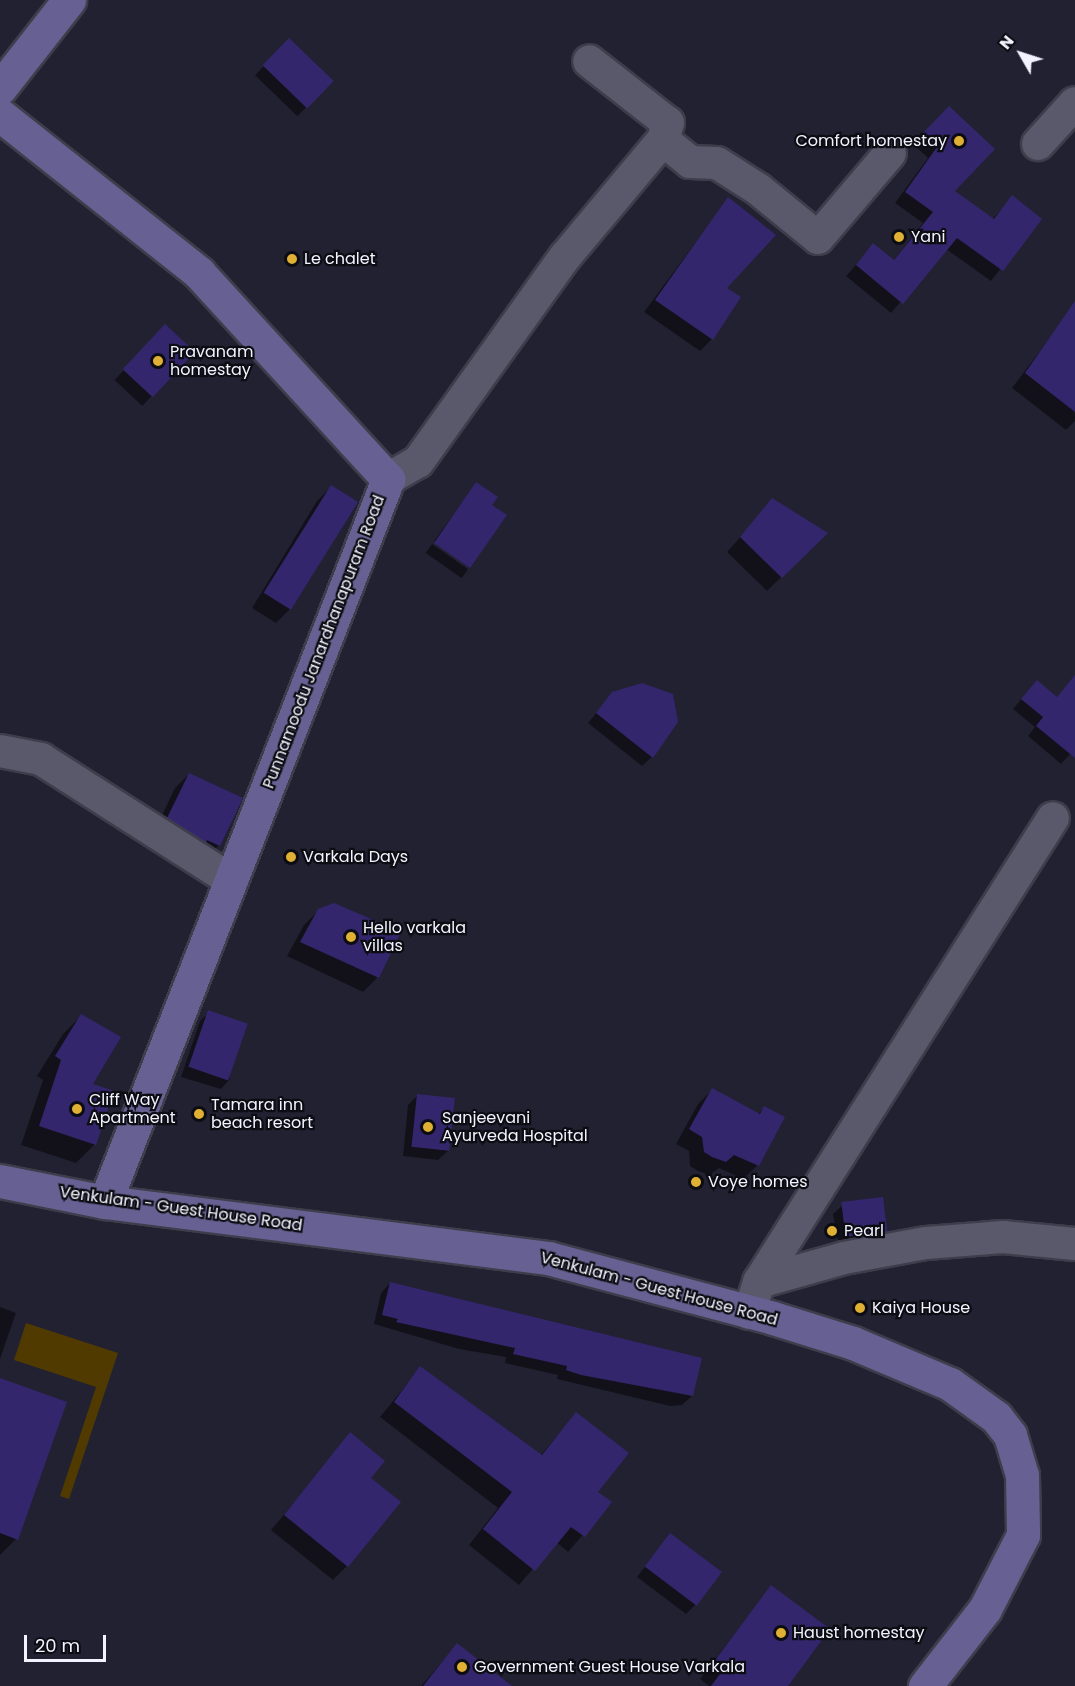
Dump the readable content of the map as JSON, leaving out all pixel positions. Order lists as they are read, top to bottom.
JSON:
{
  "streets": {
    "main road": ["Punnamoodu Janardhanapuram Road", "Venkulam - Guest House Road"]
  },
  "crossings": [
    ["Punnamoodu Janardhanapuram Road", "Venkulam - Guest House Road"]
  ],
  "places": [
    "Comfort homestay",
    "Yani",
    "Le chalet",
    "Pravanam homestay",
    "Varkala Days",
    "Hello varkala villas",
    "Cliff Way Apartment",
    "Tamara inn beach resort",
    "Sanjeevani Ayurveda Hospital",
    "Voye homes",
    "Pearl",
    "Kaiya House",
    "Haust homestay",
    "Government Guest House Varkala"
  ],
  "scale_bar": "20 m",
  "north": "top left"
}
